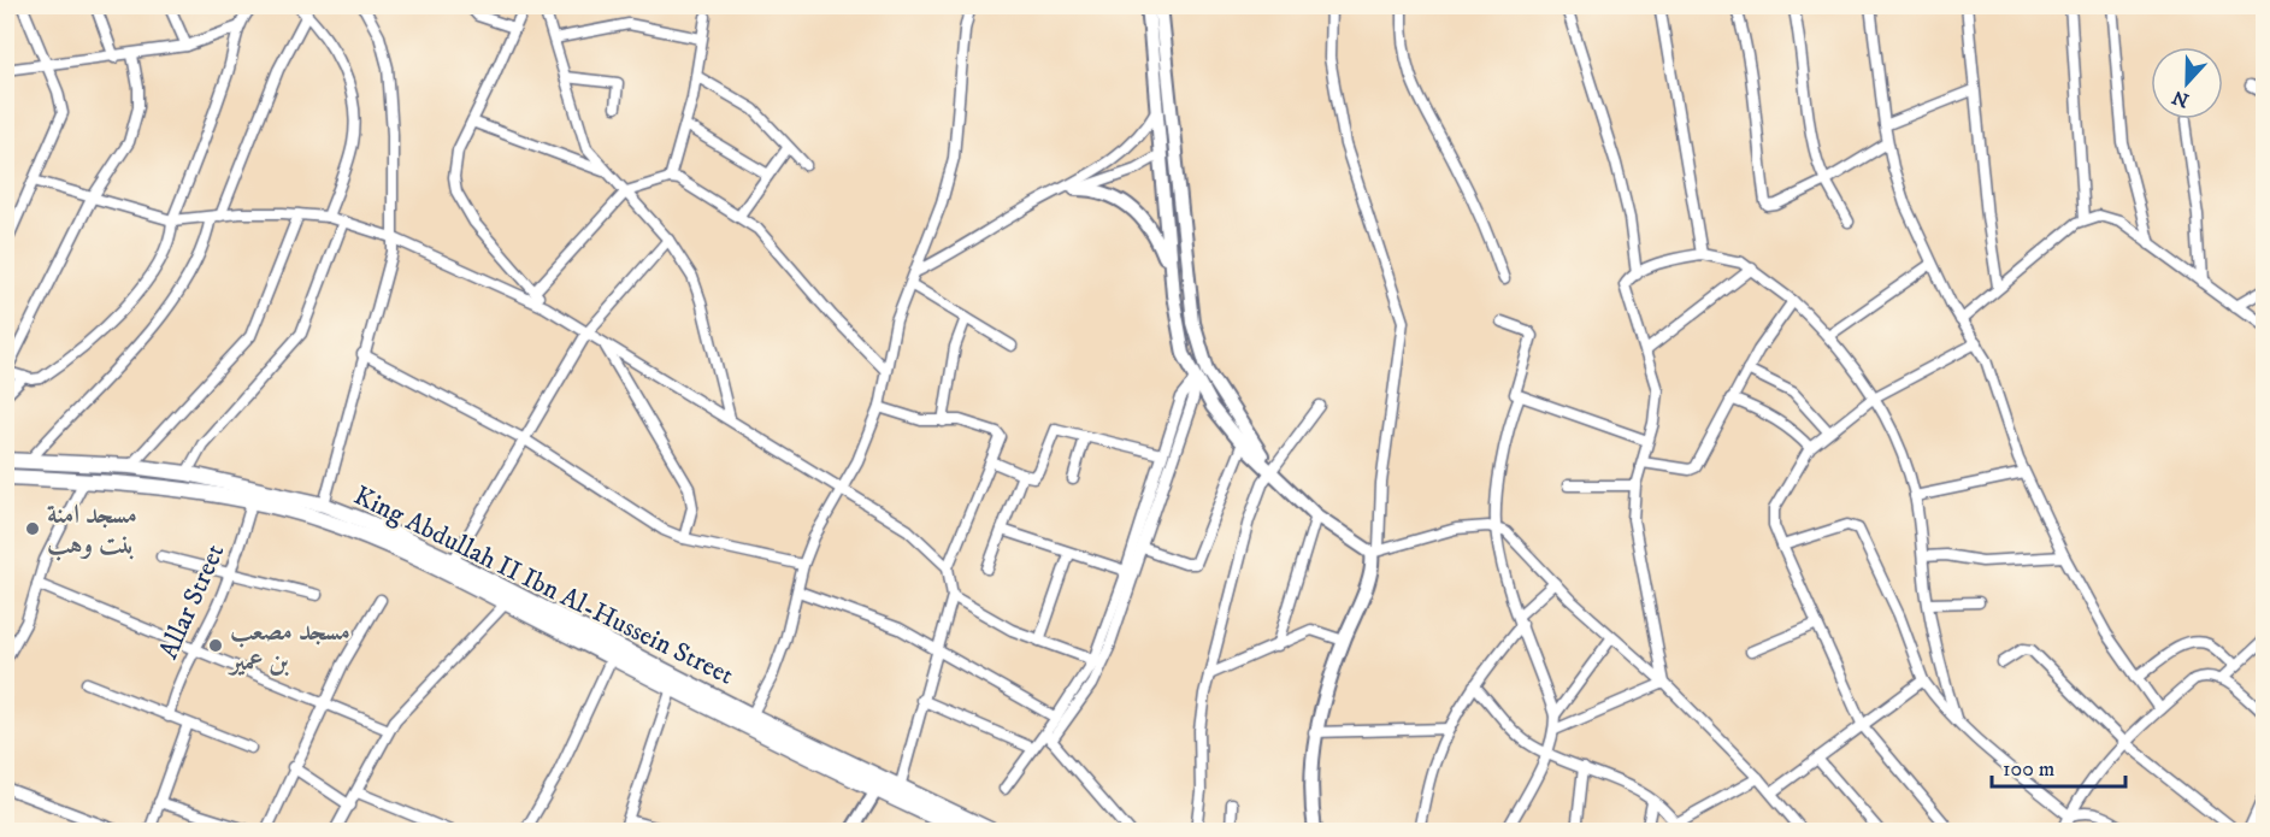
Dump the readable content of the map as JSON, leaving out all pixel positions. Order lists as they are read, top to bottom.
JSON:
{
  "streets": {
    "main road": ["King Abdullah II Ibn Al-Hussein Street"],
    "street": ["Allar Street"]
  },
  "crossings": [
    ["King Abdullah II Ibn Al-Hussein Street", "Allar Street"]
  ],
  "places": ["مسجد امنة بنت وهب", "مسجد مصعب بن عمير"],
  "scale_bar": "100 m",
  "north": "bottom"
}
